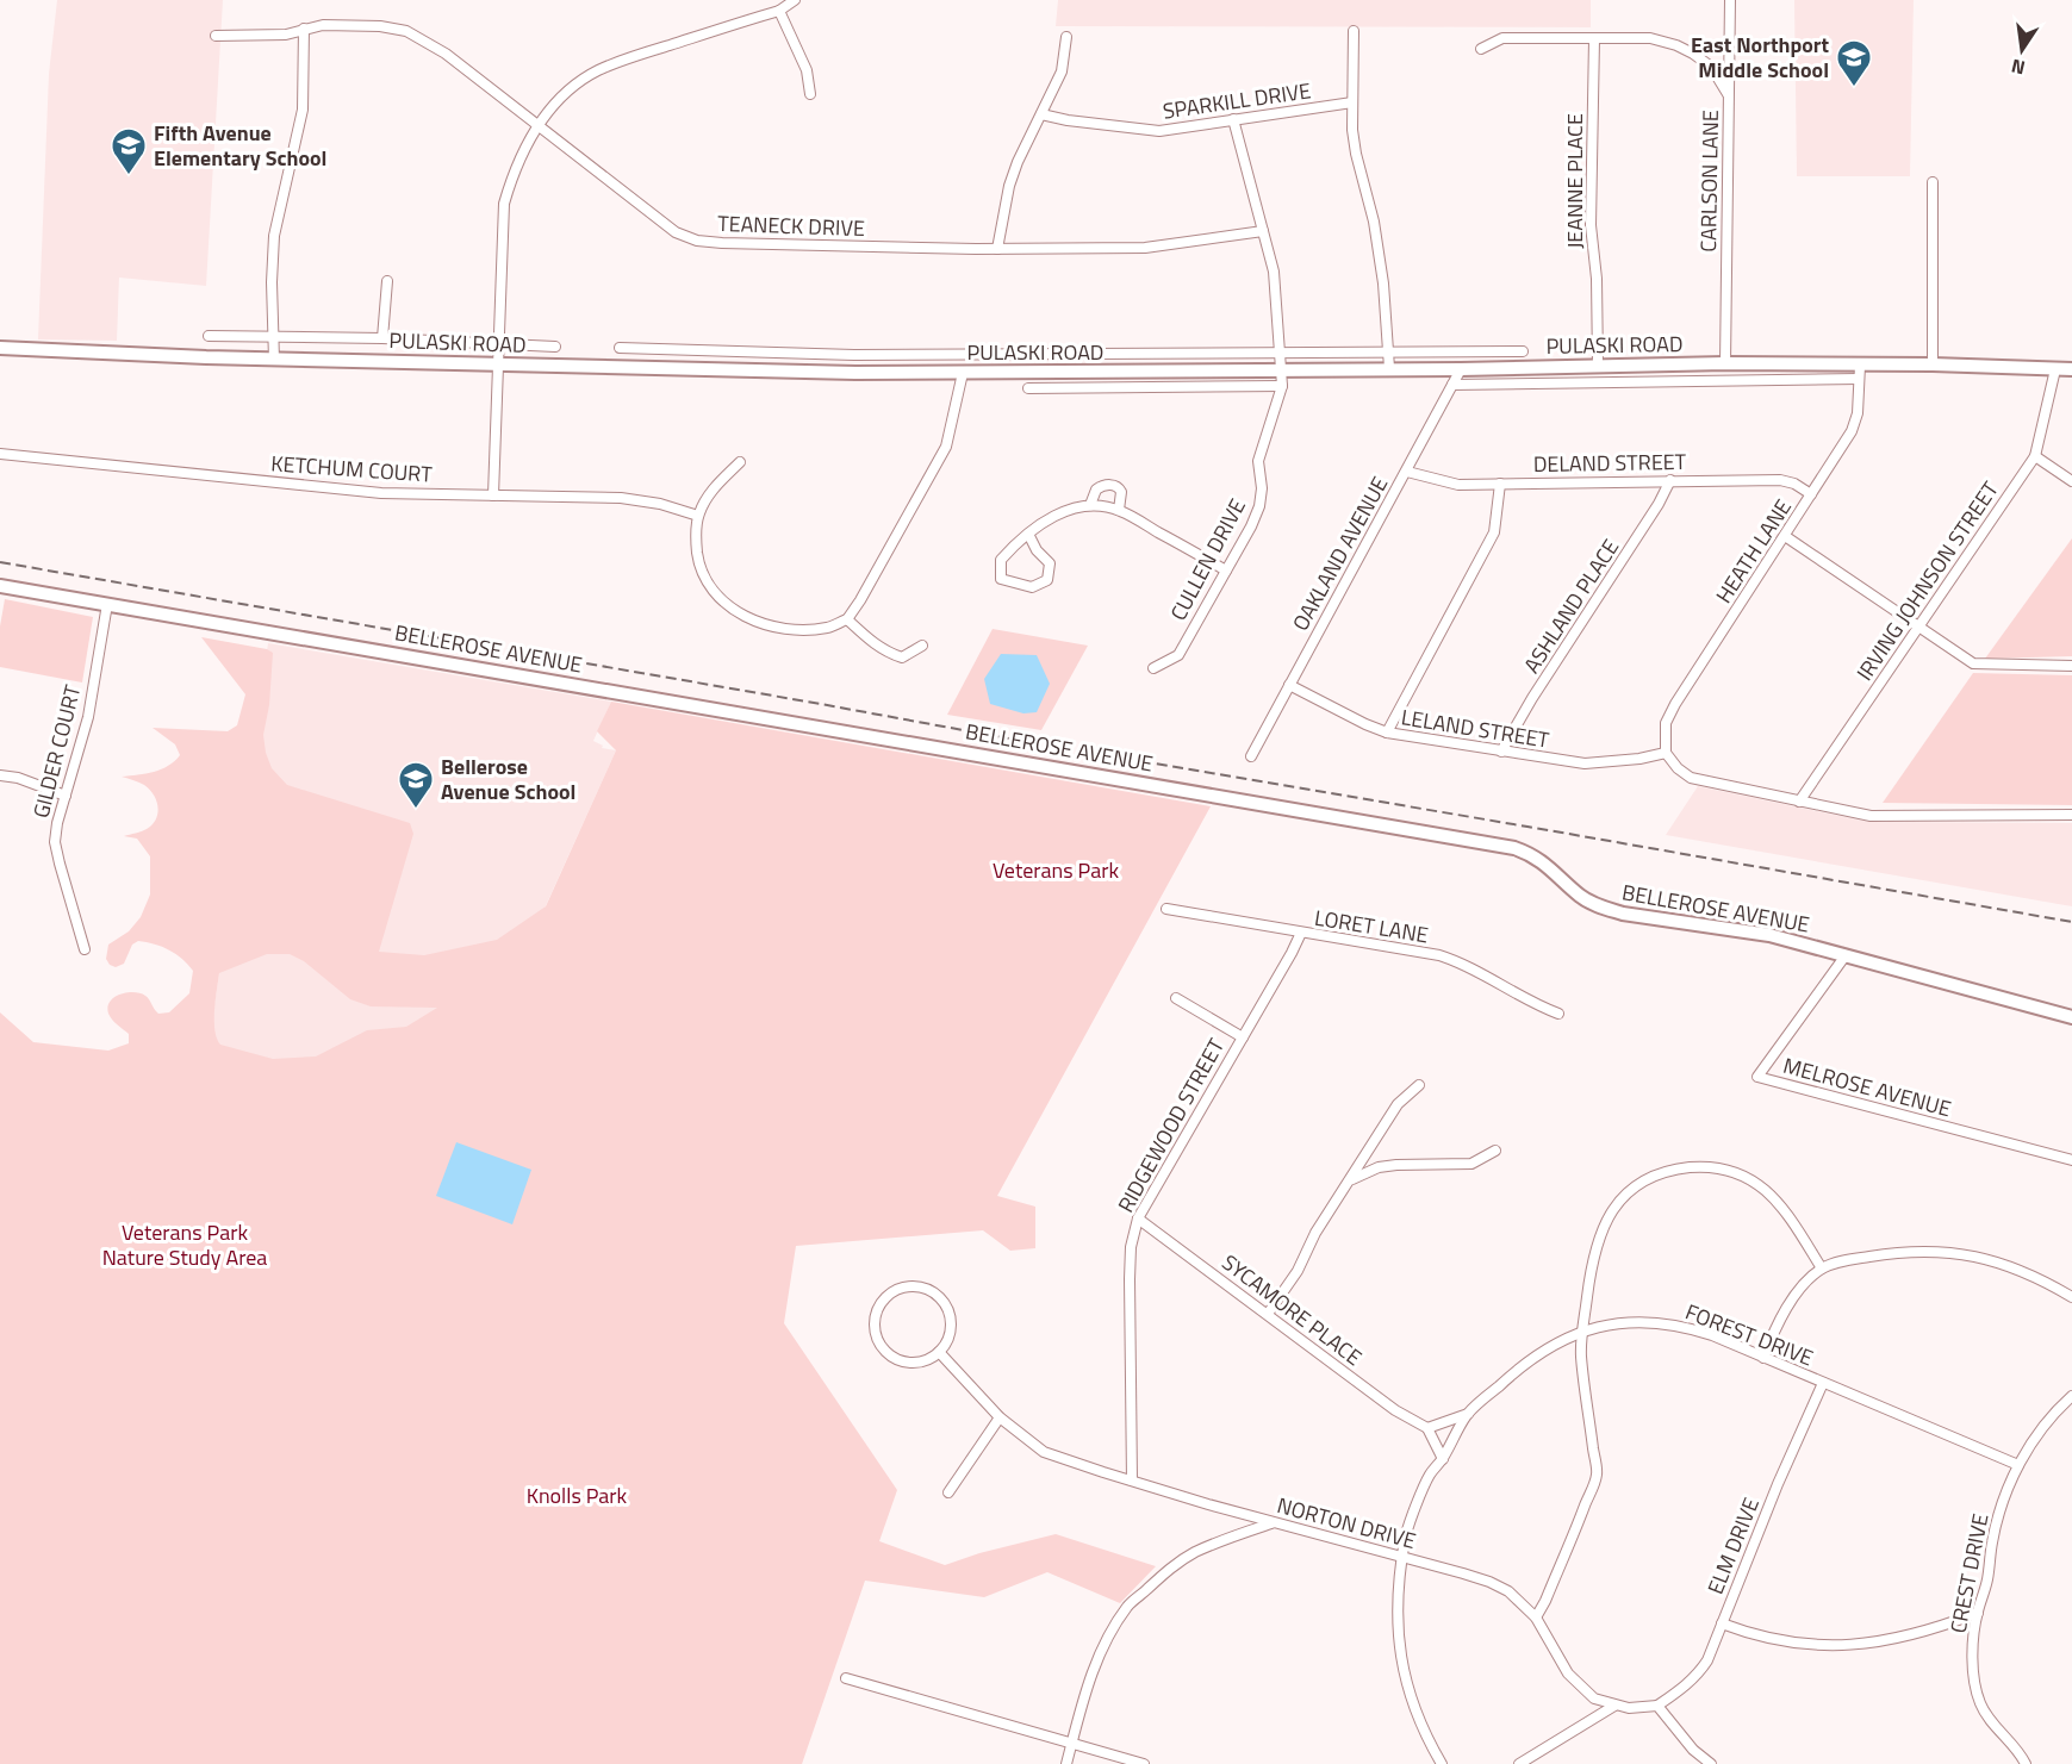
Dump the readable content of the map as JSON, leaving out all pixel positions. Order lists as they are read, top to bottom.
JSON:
{
  "streets": {
    "street": [
      "SPARKILL DRIVE",
      "JEANNE PLACE",
      "CARLSON LANE",
      "TEANECK DRIVE",
      "PULASKI ROAD",
      "DELAND STREET",
      "KETCHUM COURT",
      "HEATH LANE",
      "OAKLAND AVENUE",
      "CULLEN DRIVE",
      "IRVING JOHNSON STREET",
      "ASHLAND PLACE",
      "BELLEROSE AVENUE",
      "LELAND STREET",
      "GILDER COURT",
      "LORET LANE",
      "MELROSE AVENUE",
      "RIDGEWOOD STREET",
      "SYCAMORE PLACE",
      "FOREST DRIVE",
      "NORTON DRIVE",
      "ELM DRIVE",
      "CREST DRIVE"
    ]
  },
  "crossings": [
    ["SPARKILL DRIVE", "CULLEN DRIVE"],
    ["JEANNE PLACE", "PULASKI ROAD"],
    ["CARLSON LANE", "PULASKI ROAD"],
    ["TEANECK DRIVE", "CULLEN DRIVE"],
    ["PULASKI ROAD", "HEATH LANE"],
    ["PULASKI ROAD", "OAKLAND AVENUE"],
    ["PULASKI ROAD", "CULLEN DRIVE"],
    ["PULASKI ROAD", "IRVING JOHNSON STREET"],
    ["DELAND STREET", "HEATH LANE"],
    ["DELAND STREET", "OAKLAND AVENUE"],
    ["DELAND STREET", "ASHLAND PLACE"],
    ["HEATH LANE", "LELAND STREET"],
    ["OAKLAND AVENUE", "LELAND STREET"],
    ["ASHLAND PLACE", "LELAND STREET"],
    ["BELLEROSE AVENUE", "GILDER COURT"],
    ["BELLEROSE AVENUE", "MELROSE AVENUE"],
    ["LORET LANE", "RIDGEWOOD STREET"],
    ["RIDGEWOOD STREET", "SYCAMORE PLACE"],
    ["RIDGEWOOD STREET", "NORTON DRIVE"],
    ["FOREST DRIVE", "NORTON DRIVE"],
    ["FOREST DRIVE", "ELM DRIVE"],
    ["FOREST DRIVE", "CREST DRIVE"],
    ["NORTON DRIVE", "ELM DRIVE"]
  ],
  "parks": ["Veterans Park", "Veterans Park Nature Study Area", "Knolls Park"],
  "places": {
    "school or university": ["East Northport Middle School", "Fifth Avenue Elementary School", "Bellerose Avenue School"]
  },
  "north": "bottom"
}
